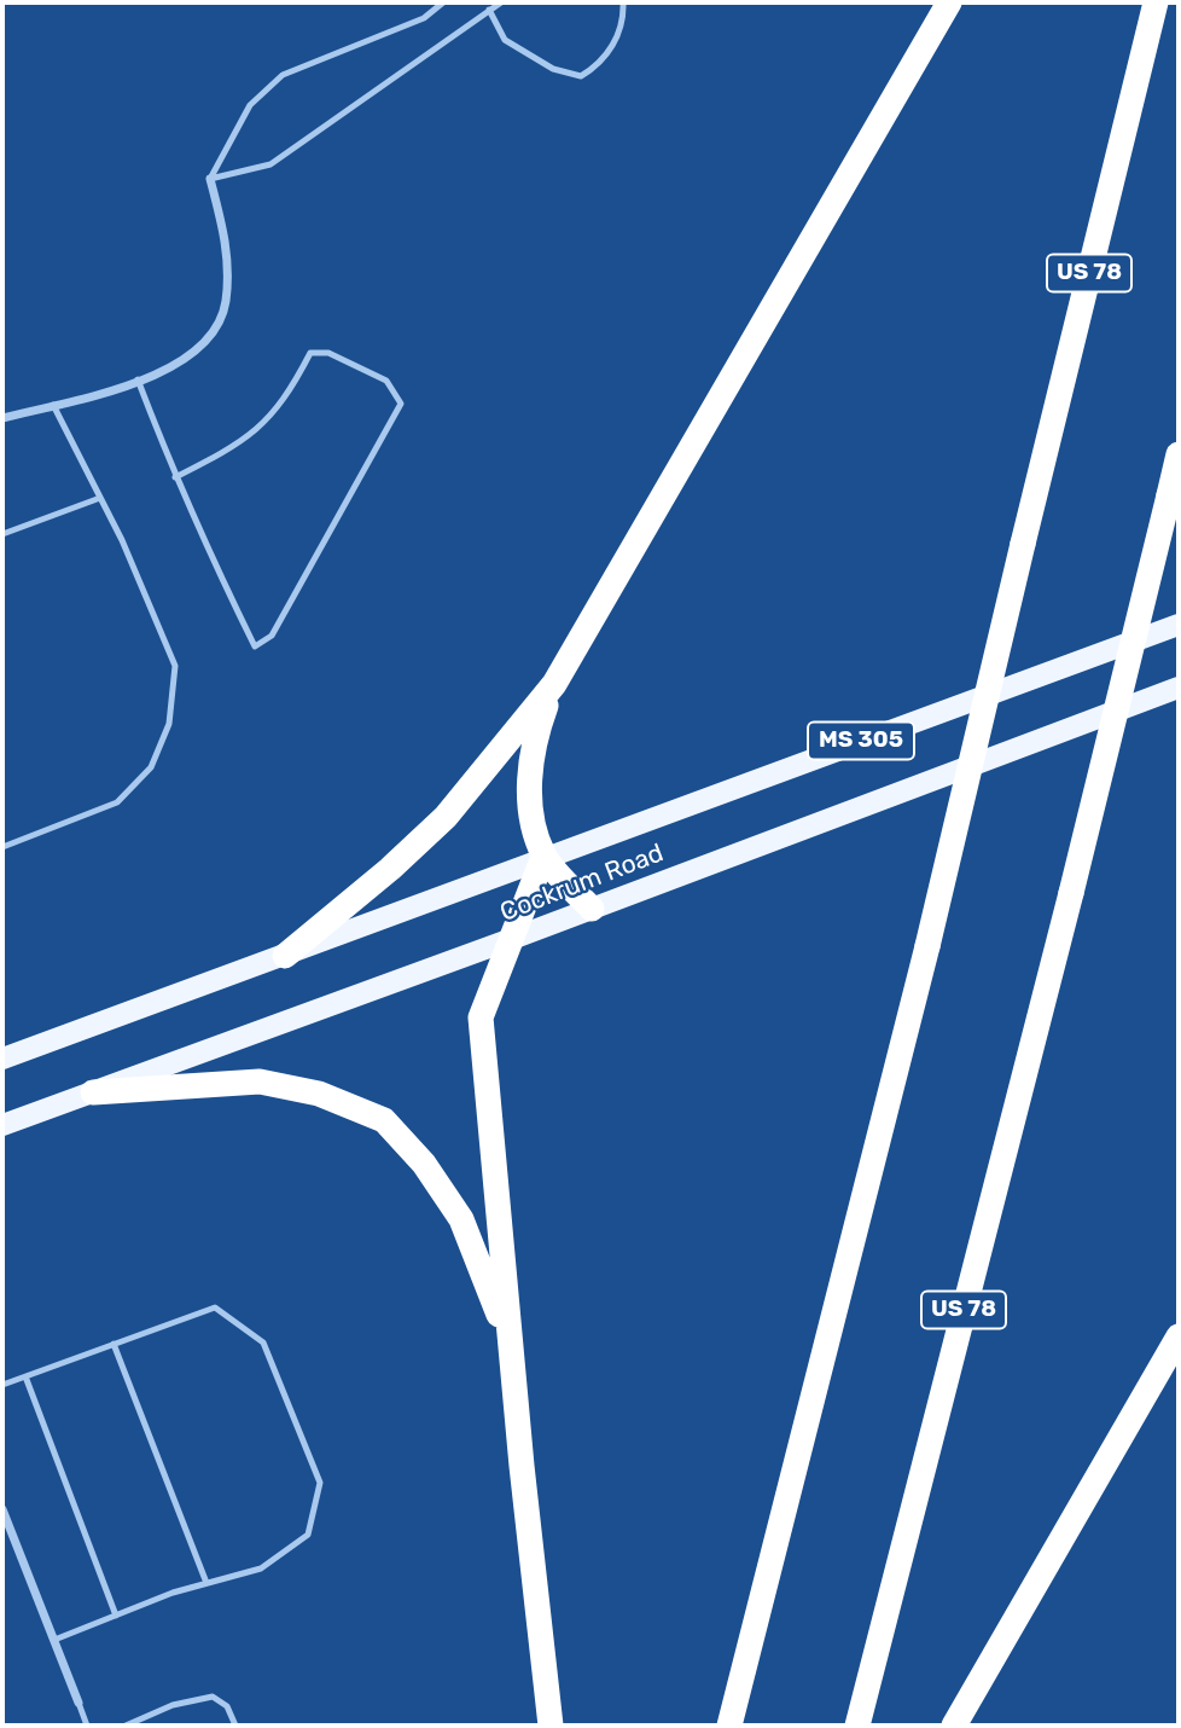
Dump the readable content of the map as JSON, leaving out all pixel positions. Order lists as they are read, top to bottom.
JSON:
{
  "streets": {
    "highway": ["US 78"],
    "main road": ["MS 305", "Cockrum Road"]
  }
}
